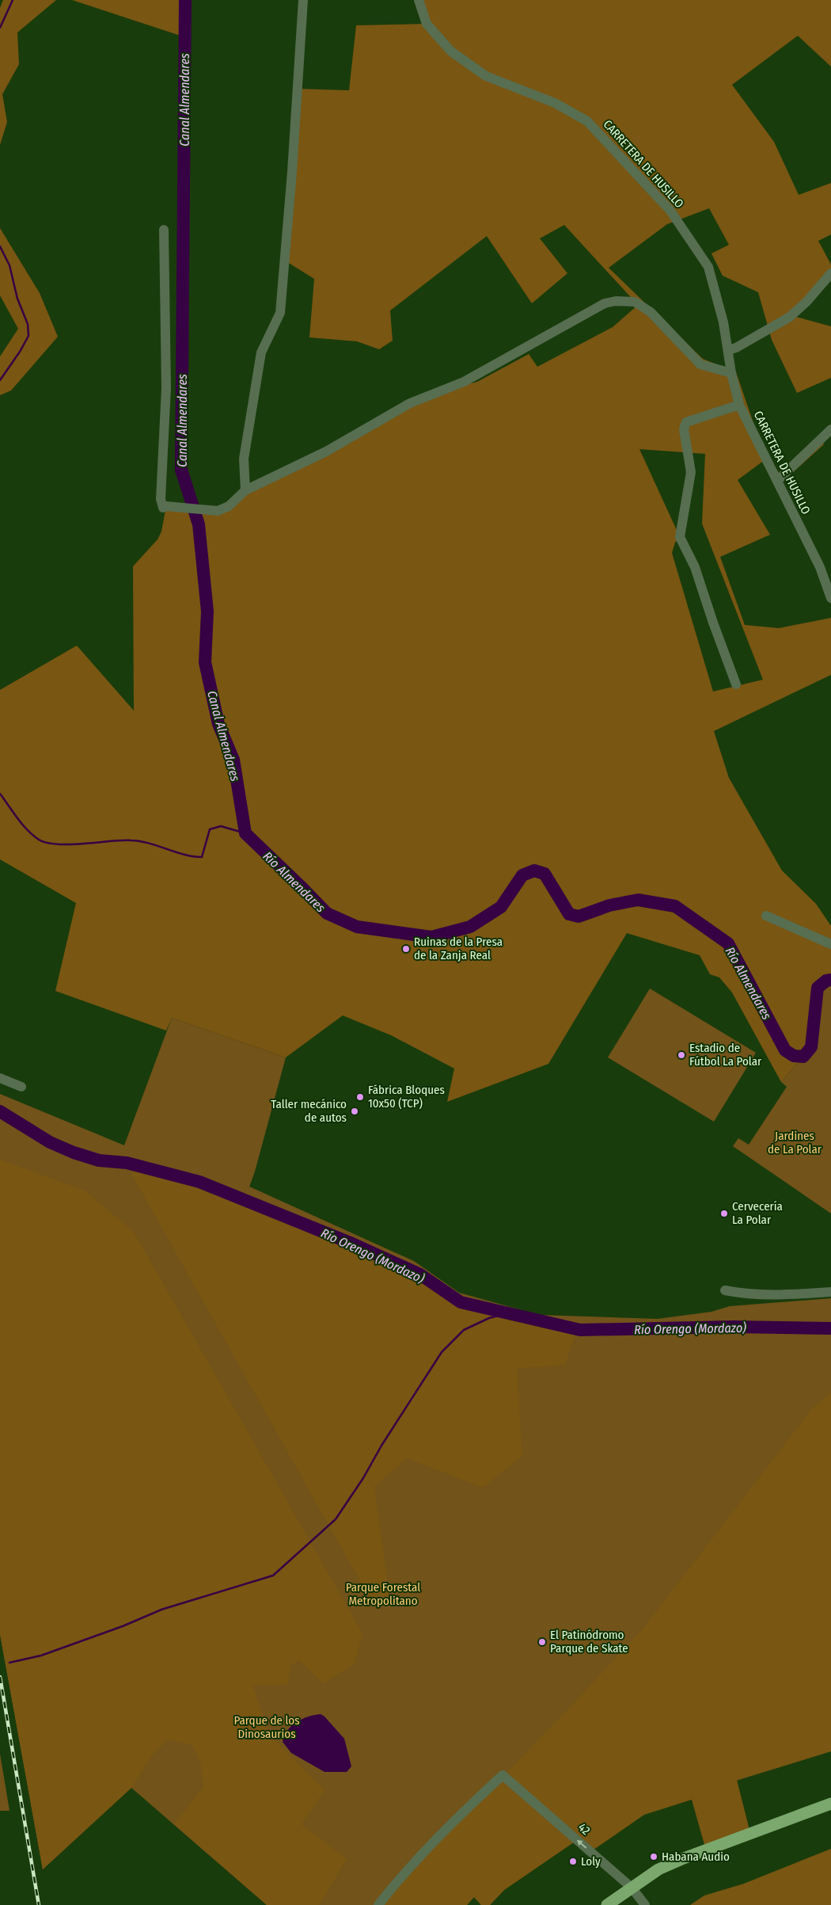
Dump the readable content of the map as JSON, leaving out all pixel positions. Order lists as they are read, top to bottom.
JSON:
{
  "streets": {
    "street": ["CARRETERA DE HUSILLO", "42"]
  },
  "water": ["Canal Almendares", "Río Almendares", "Río Orengo (Mordazo)"],
  "parks": ["Jardines de La Polar", "Parque Forestal Metropolitano", "Parque de los Dinosaurios"],
  "places": [
    "Ruinas de la Presa de la Zanja Real",
    "Estadio de Fútbol La Polar",
    "Fábrica Bloques 10x50 (TCP)",
    "Taller mecánico de autos",
    "Cervecería La Polar",
    "El Patinódromo Parque de Skate",
    "Habana Audio",
    "Loly"
  ]
}
